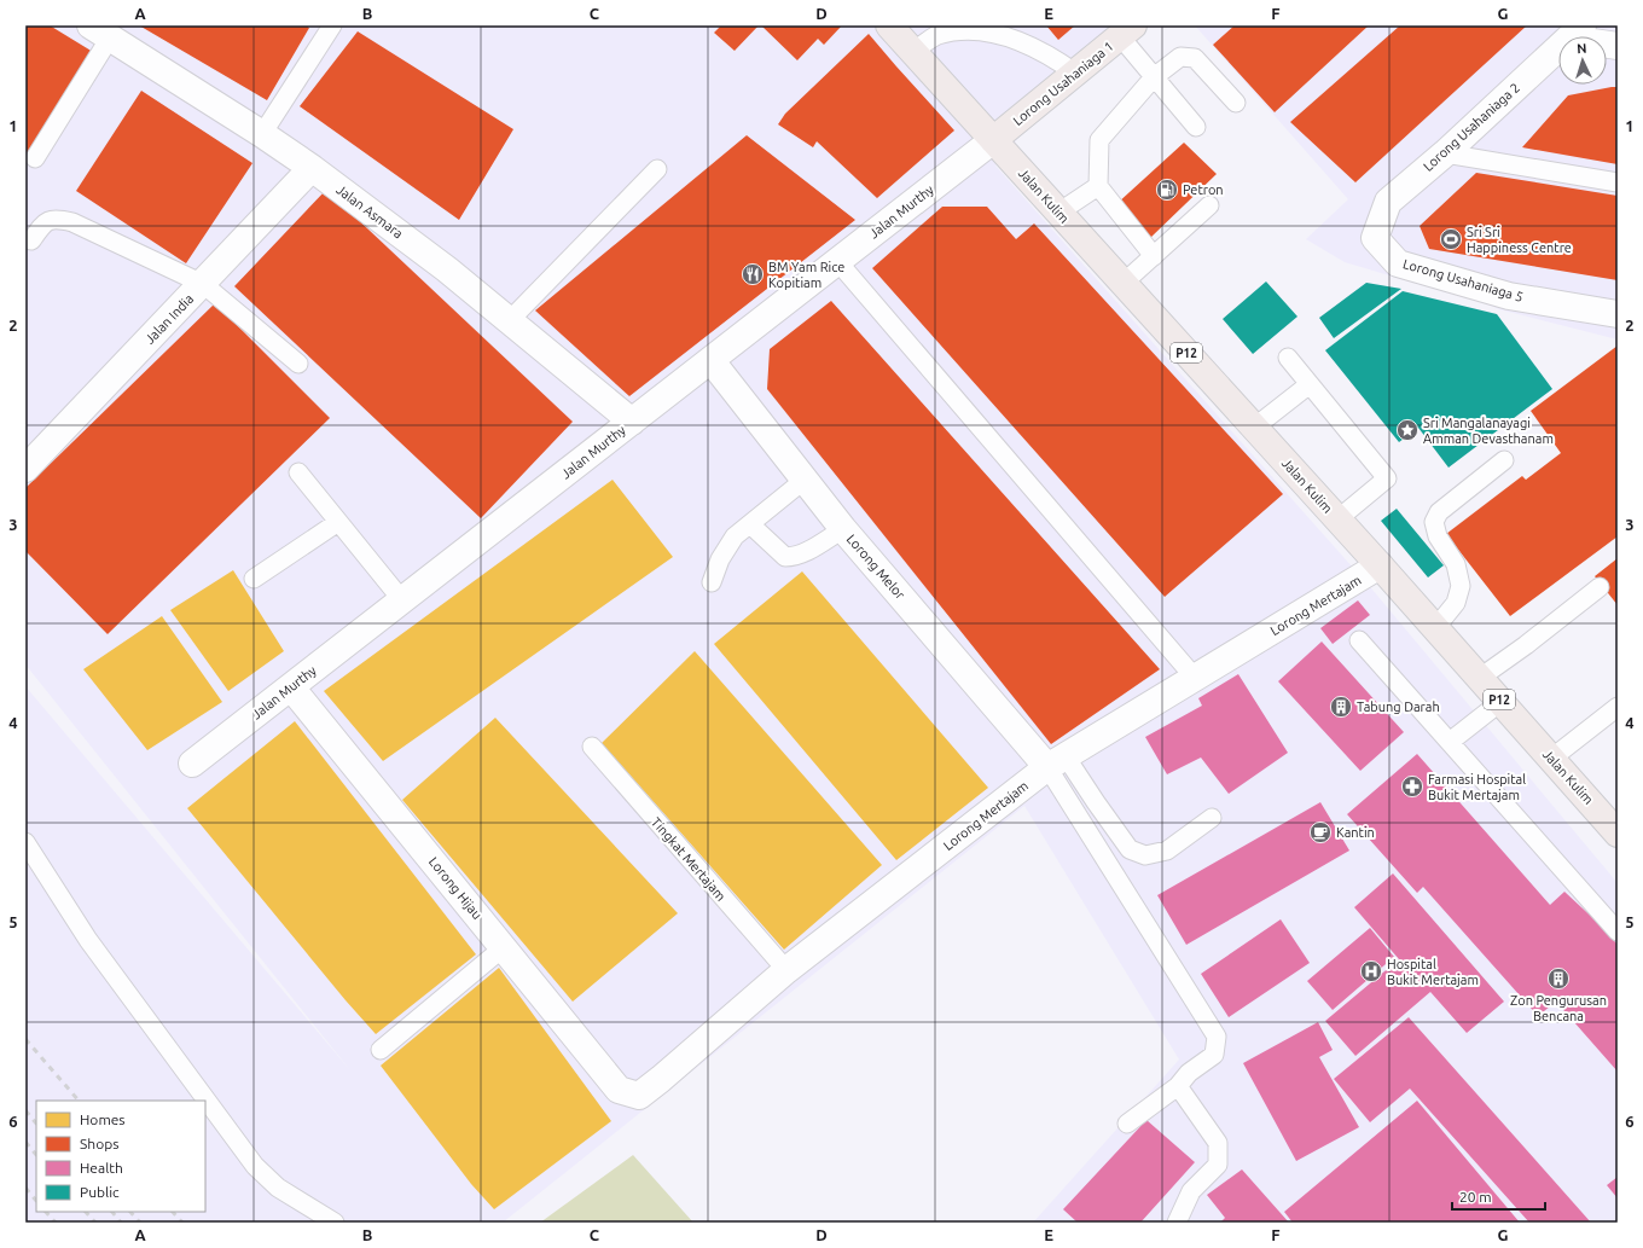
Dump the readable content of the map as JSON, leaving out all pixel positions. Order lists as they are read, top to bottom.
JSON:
{
  "streets": {
    "main road": ["Lorong Usahaniaga 1", "Jalan Kulim", "P12"],
    "street": [
      "Lorong Usahaniaga 2",
      "Jalan Asmara",
      "Jalan Murthy",
      "Lorong Usahaniaga 5",
      "Jalan India",
      "Lorong Melor",
      "Lorong Mertajam",
      "Lorong Hijau"
    ],
    "lane": ["Tingkat Mertajam"]
  },
  "crossings": [
    ["Lorong Usahaniaga 1", "Jalan Kulim"],
    ["Lorong Usahaniaga 1", "Jalan Murthy"],
    ["Lorong Usahaniaga 2", "Lorong Usahaniaga 5"],
    ["Jalan Kulim", "Jalan Murthy"],
    ["Jalan Kulim", "Lorong Mertajam"],
    ["Jalan Asmara", "Jalan Murthy"],
    ["Jalan Asmara", "Jalan India"],
    ["Jalan Murthy", "Lorong Melor"],
    ["Jalan Murthy", "Lorong Hijau"],
    ["Lorong Melor", "Lorong Mertajam"],
    ["Lorong Mertajam", "Tingkat Mertajam"],
    ["Lorong Mertajam", "Lorong Hijau"]
  ],
  "places": {
    "fuel station": ["Petron"],
    "sports": ["Sri Sri Happiness Centre"],
    "restaurant": ["BM Yam Rice Kopitiam"],
    "place": ["Sri Mangalanayagi Amman Devasthanam"],
    "building": ["Tabung Darah", "Zon Pengurusan Bencana"],
    "pharmacy": ["Farmasi Hospital Bukit Mertajam"],
    "cafe": ["Kantin"],
    "hospital": ["Hospital Bukit Mertajam"]
  },
  "legend": [
    "Homes",
    "Shops",
    "Health",
    "Public"
  ],
  "scale_bar": "20 m",
  "north": "top",
  "grid": {
    "columns": [
      "A",
      "B",
      "C",
      "D",
      "E",
      "F",
      "G"
    ],
    "rows": [
      "1",
      "2",
      "3",
      "4",
      "5",
      "6"
    ]
  }
}
